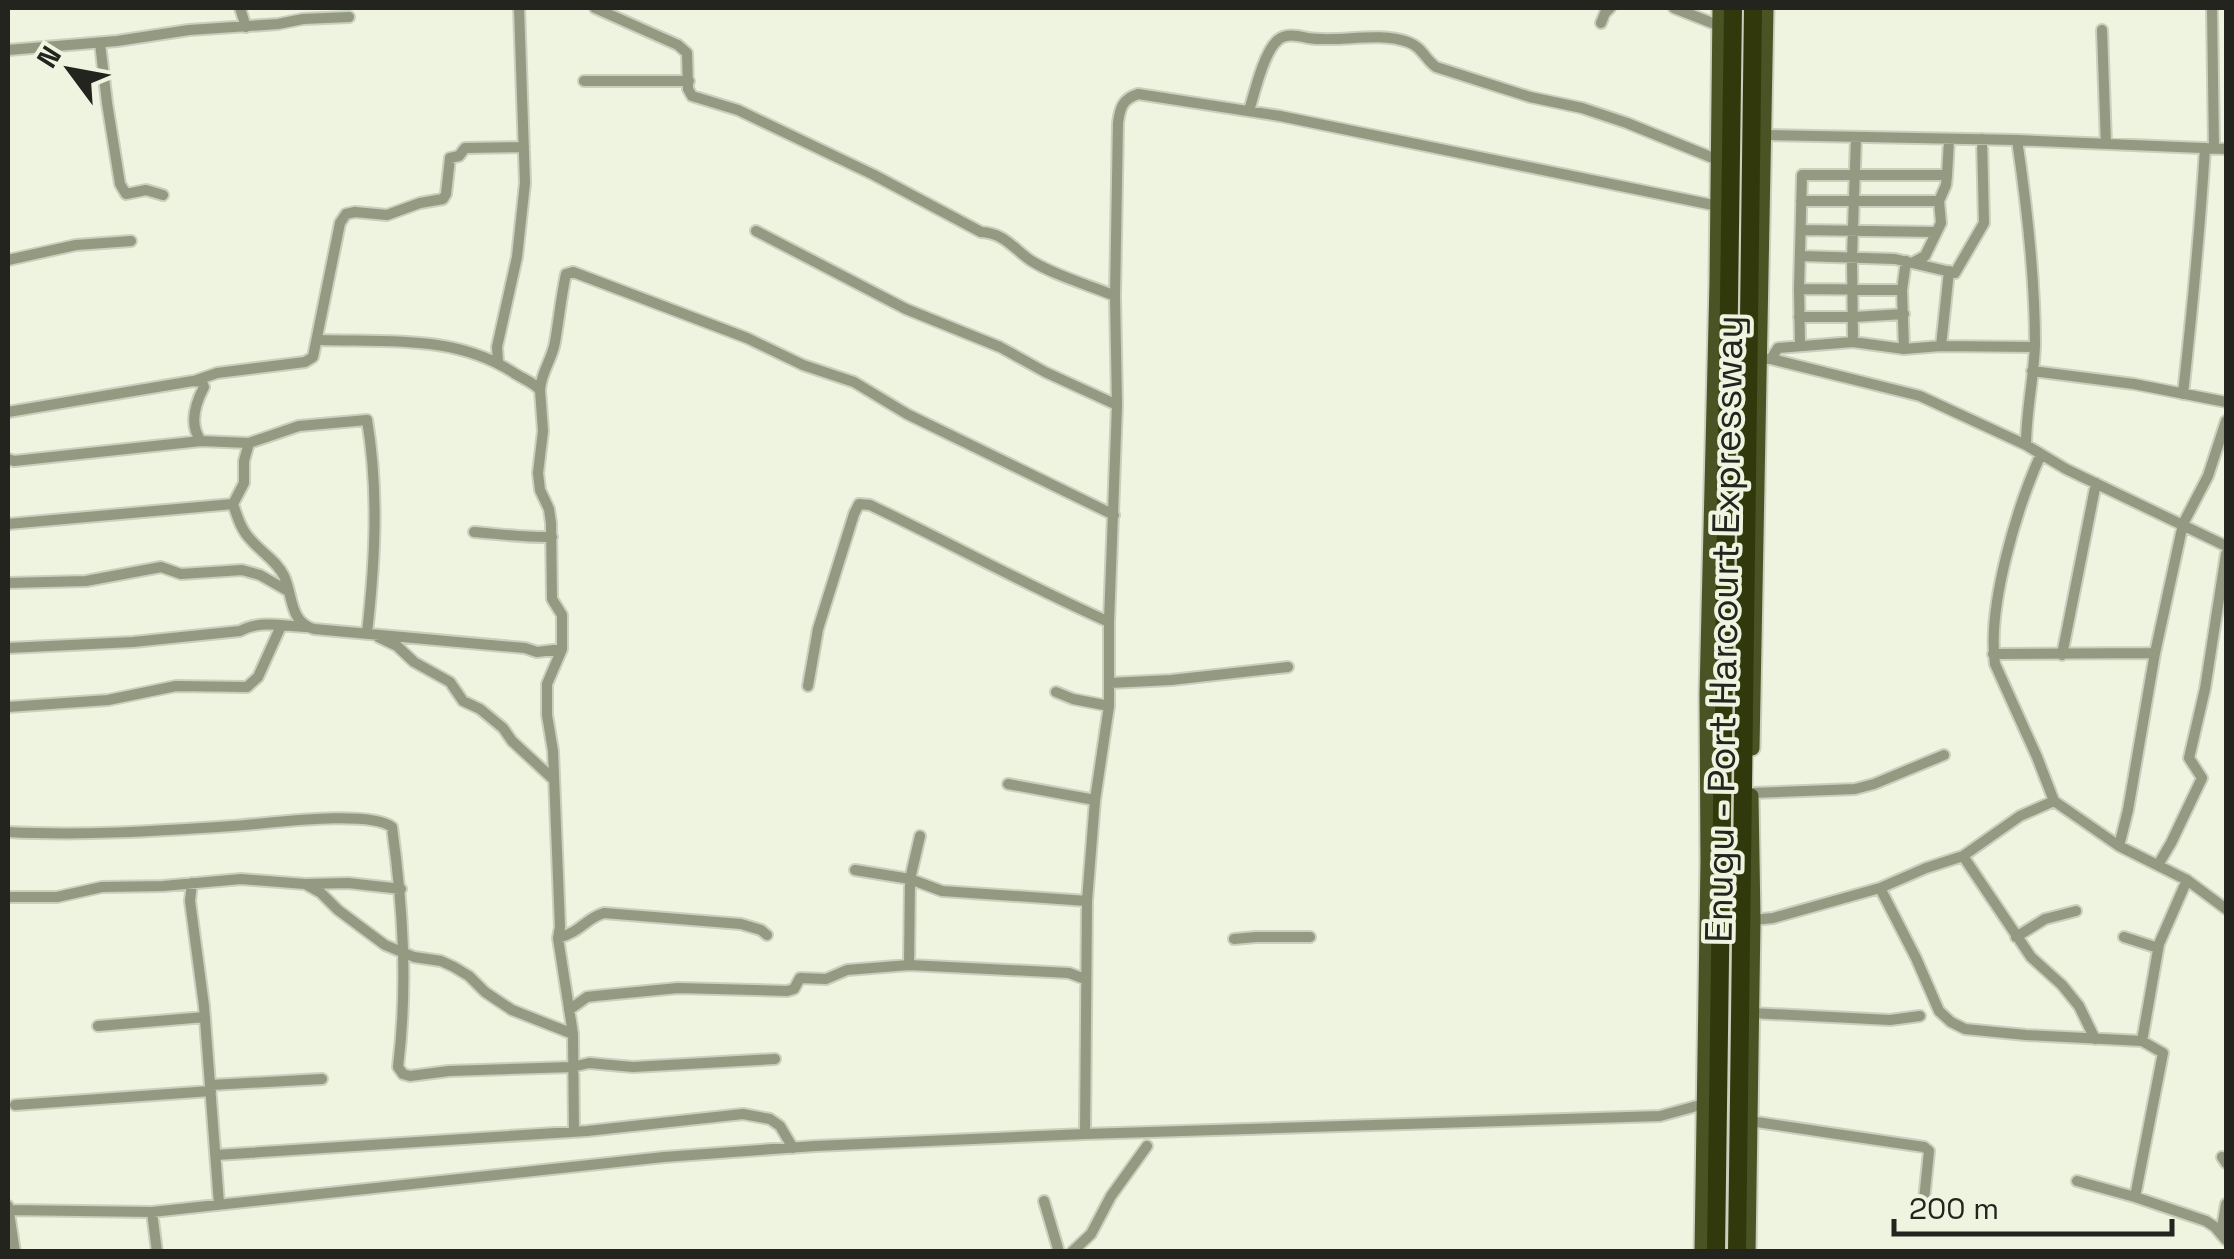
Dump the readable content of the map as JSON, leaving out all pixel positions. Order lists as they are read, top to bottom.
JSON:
{
  "streets": {
    "highway": ["Enugu - Port Harcourt Expressway"]
  },
  "scale_bar": "200 m",
  "north": "top left"
}
